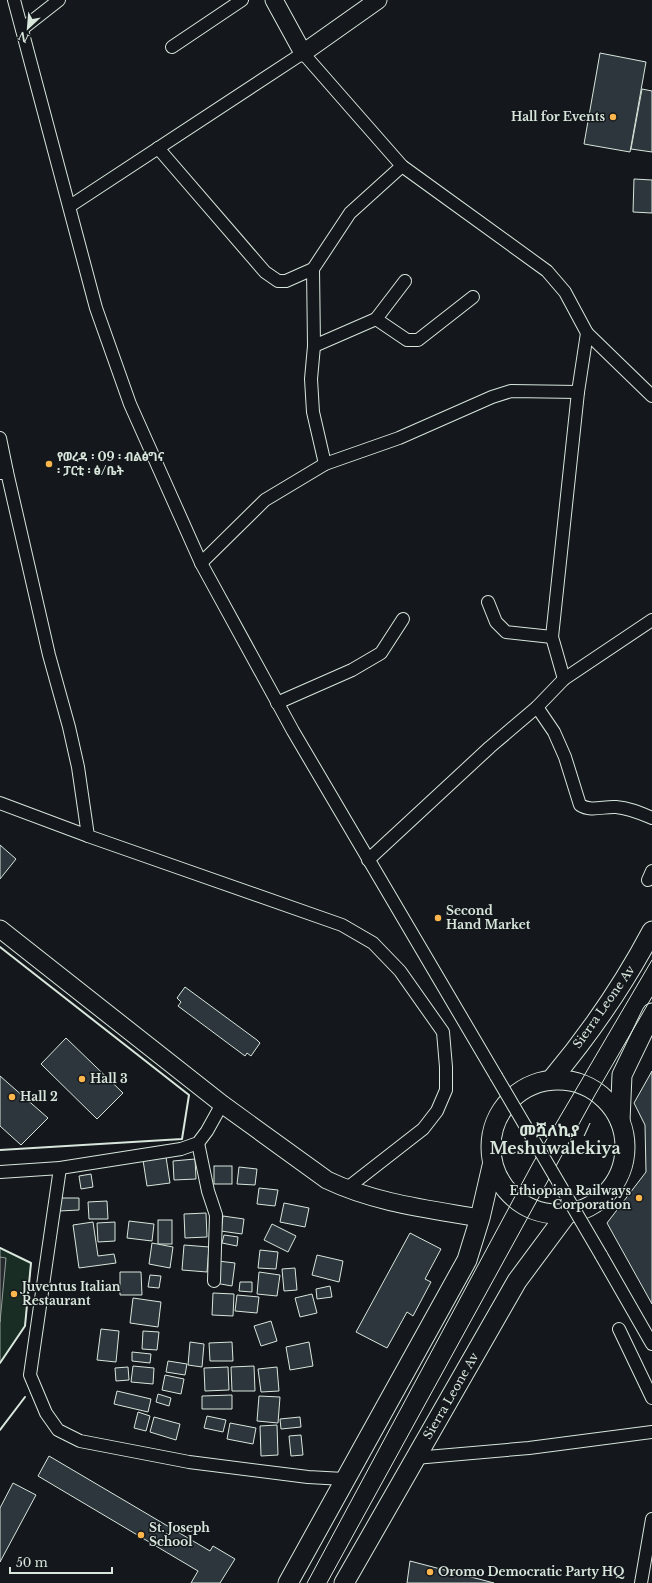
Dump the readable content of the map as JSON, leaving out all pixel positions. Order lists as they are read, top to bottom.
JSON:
{
  "streets": {
    "main road": ["Sierra Leone Av"]
  },
  "districts": ["መሿለኪያ / Meshuwalekiya"],
  "places": [
    "Hall for Events",
    "የወረዳ ፡ 09 ፡ ብልፅግና ፡ ፓርቲ ፡ ፅ/ቤት",
    "Second Hand Market",
    "Hall 3",
    "Hall 2",
    "Ethiopian Railways Corporation",
    "Juventus Italian Restaurant",
    "St. Joseph School",
    "Oromo Democratic Party HQ"
  ],
  "scale_bar": "50 m",
  "north": "bottom left"
}
